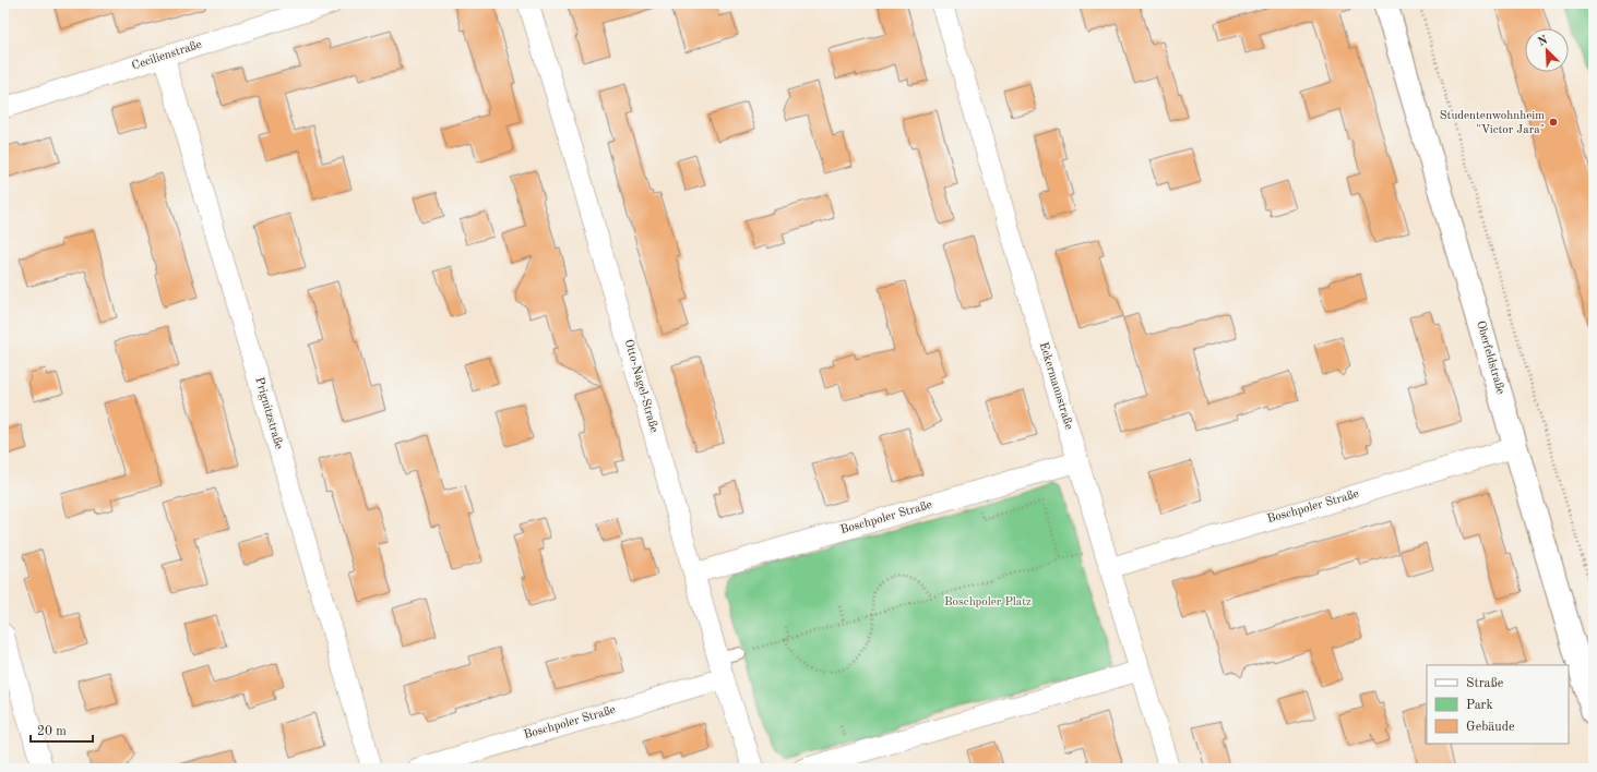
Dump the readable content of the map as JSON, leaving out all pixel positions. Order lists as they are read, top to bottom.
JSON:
{
  "streets": {
    "street": [
      "Cecilienstraße",
      "Oberfeldstraße",
      "Otto-Nagel-Straße",
      "Eckermannstraße",
      "Prignitzstraße",
      "Boschpoler Straße"
    ]
  },
  "crossings": [
    ["Cecilienstraße", "Prignitzstraße"],
    ["Oberfeldstraße", "Boschpoler Straße"],
    ["Otto-Nagel-Straße", "Boschpoler Straße"],
    ["Eckermannstraße", "Boschpoler Straße"]
  ],
  "parks": ["Boschpoler Platz"],
  "places": ["Studentenwohnheim \"Victor Jara\""],
  "legend": ["Straße", "Park", "Gebäude"],
  "scale_bar": "20 m",
  "north": "top left"
}
